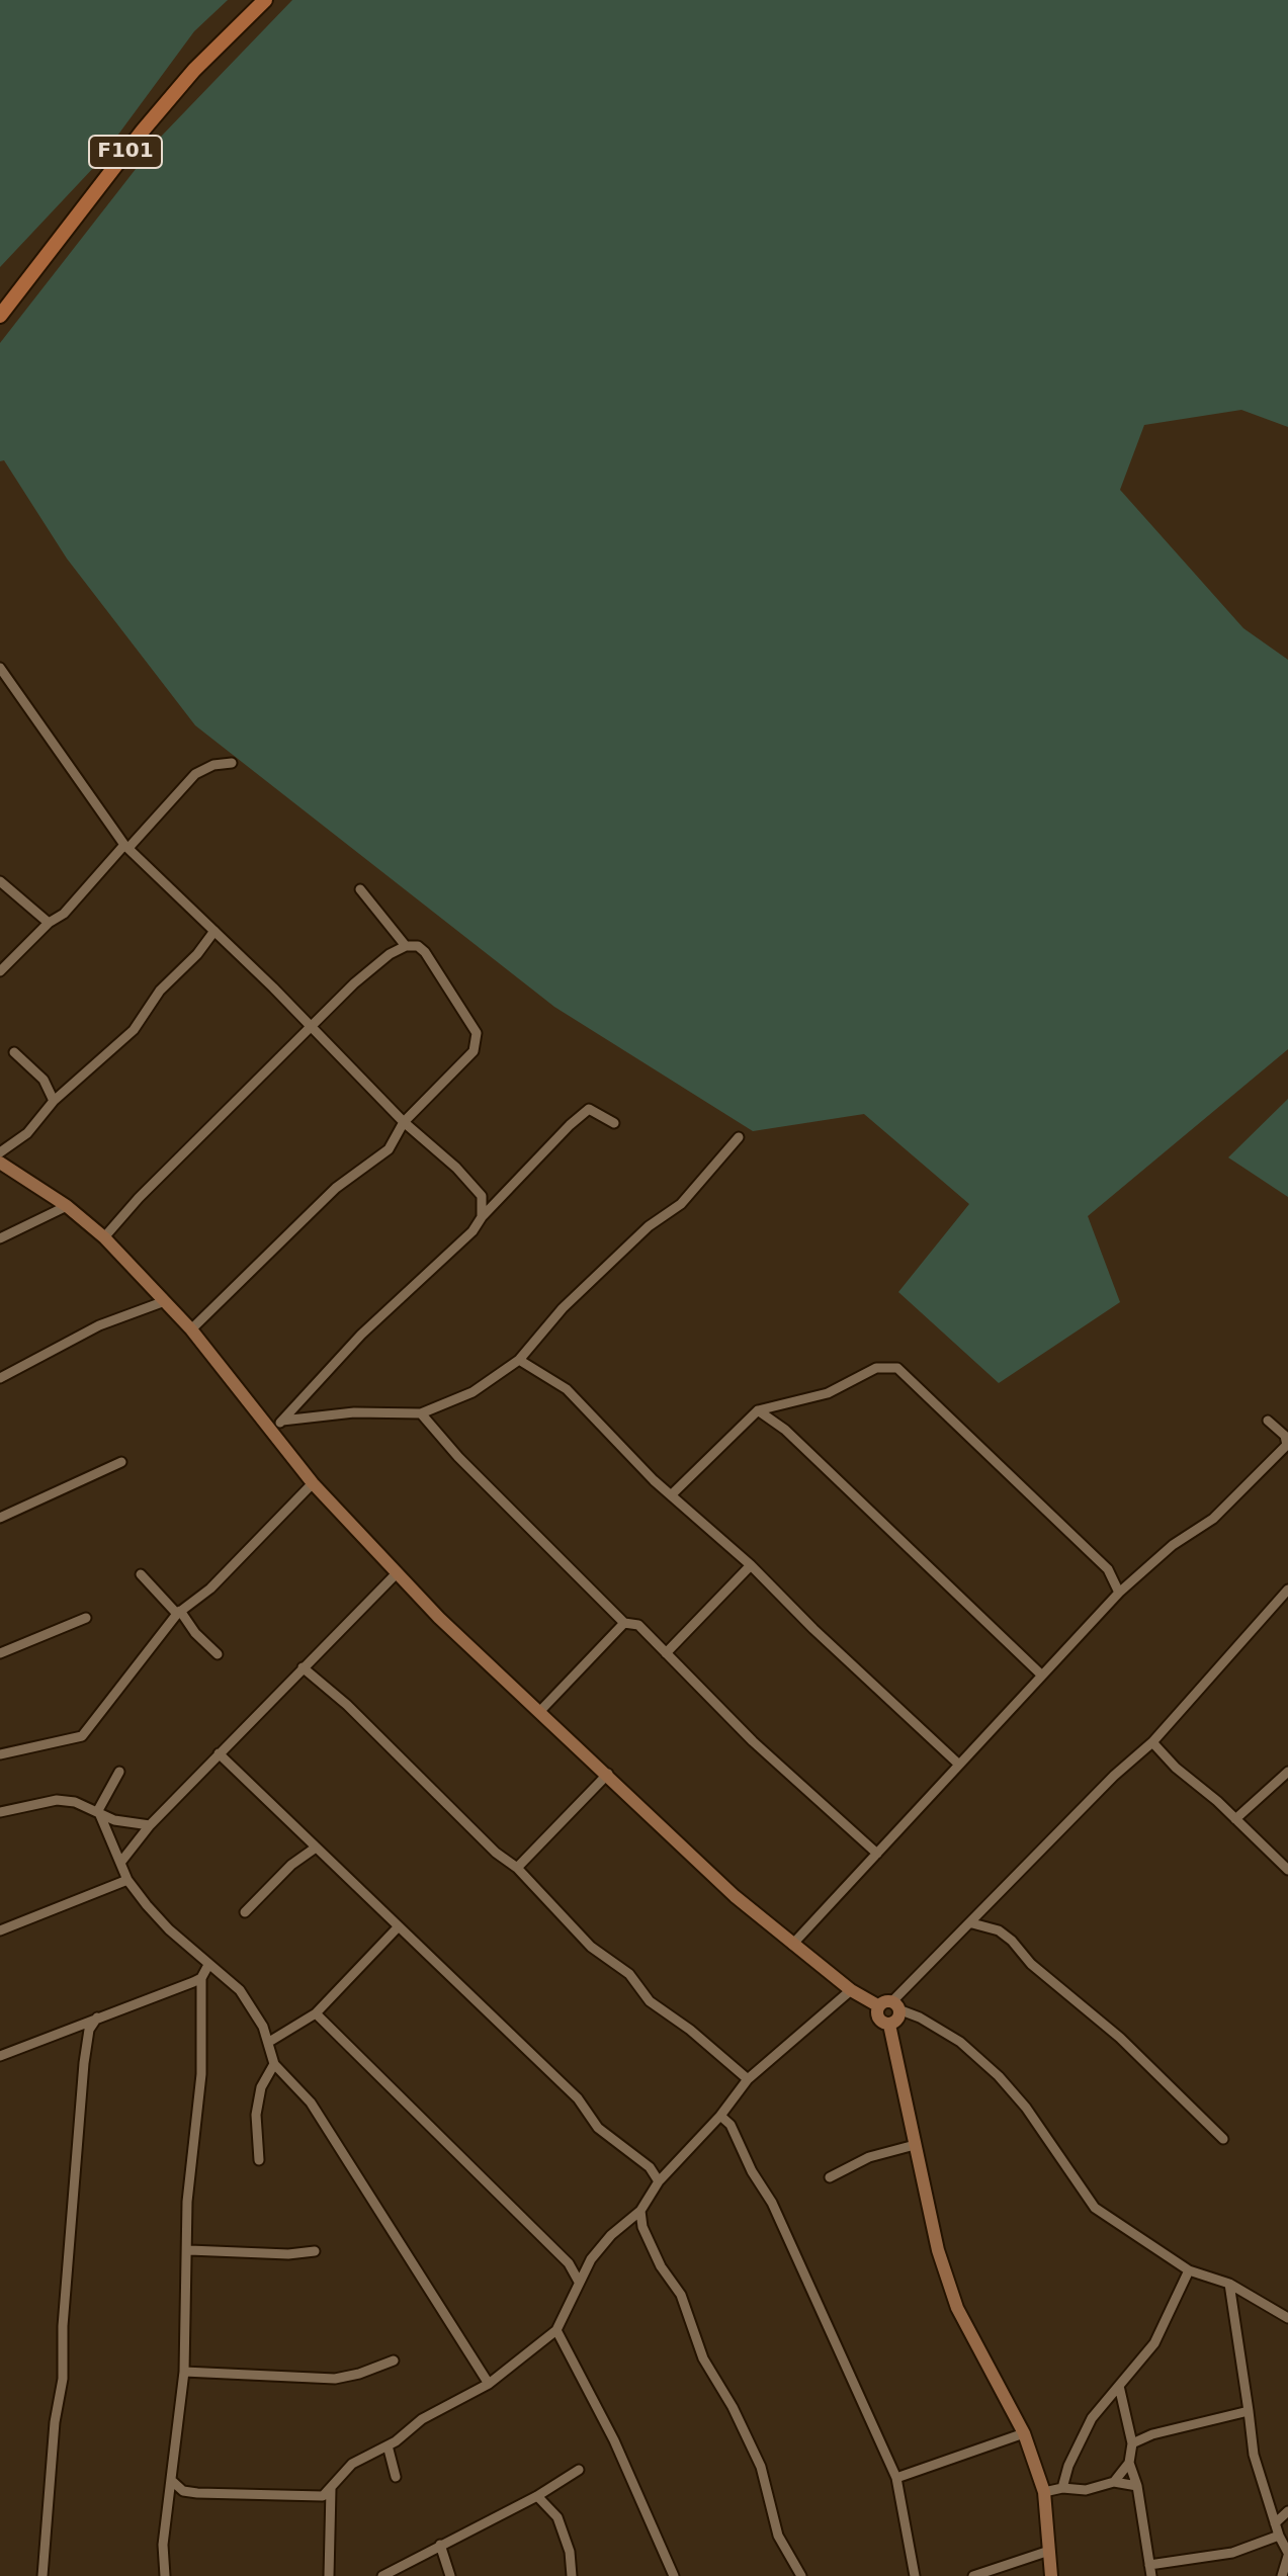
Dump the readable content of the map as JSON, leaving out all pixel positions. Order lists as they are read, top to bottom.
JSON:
{
  "streets": {
    "main road": ["F101"]
  }
}
